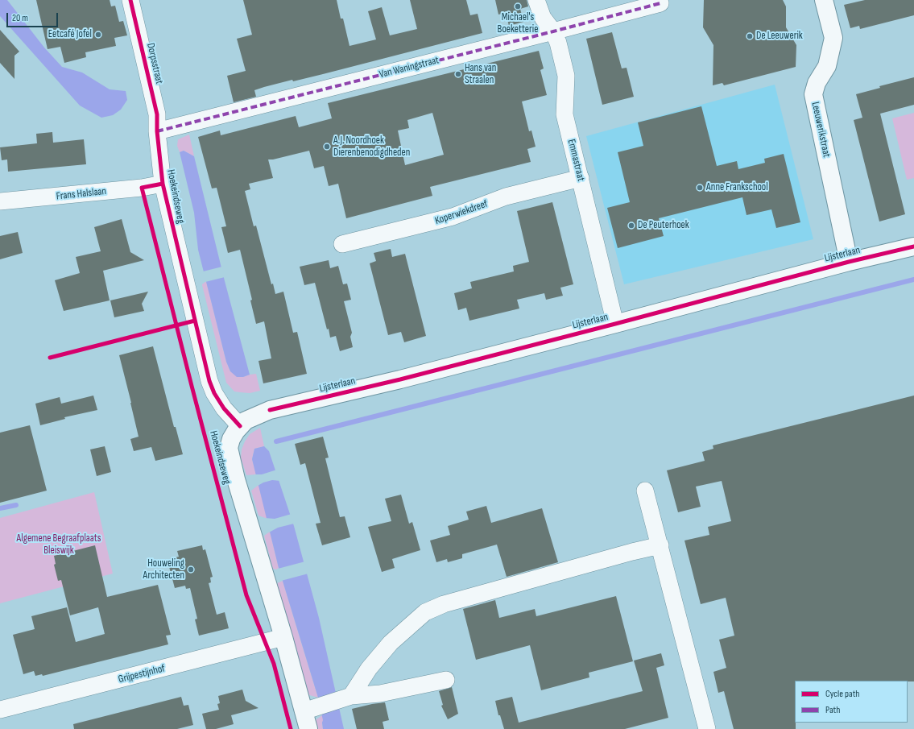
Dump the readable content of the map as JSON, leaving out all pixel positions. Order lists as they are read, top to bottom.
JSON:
{
  "streets": {
    "street": [
      "Dorpsstraat",
      "Van Waningstraat",
      "Leeuwerikstraat",
      "Emmastraat",
      "Frans Halslaan",
      "Hoekeindseweg",
      "Koperwiekdreef",
      "Lijsterlaan",
      "Grijpestijnhof"
    ]
  },
  "crossings": [
    ["Dorpsstraat", "Van Waningstraat"],
    ["Dorpsstraat", "Hoekeindseweg"],
    ["Van Waningstraat", "Emmastraat"],
    ["Van Waningstraat", "Hoekeindseweg"],
    ["Leeuwerikstraat", "Lijsterlaan"],
    ["Emmastraat", "Koperwiekdreef"],
    ["Emmastraat", "Lijsterlaan"],
    ["Frans Halslaan", "Hoekeindseweg"],
    ["Hoekeindseweg", "Lijsterlaan"],
    ["Hoekeindseweg", "Grijpestijnhof"]
  ],
  "parks": ["Algemene Begraafplaats Bleiswijk"],
  "places": [
    "Michael's Boeketterie",
    "Eetcafé Jofel",
    "De Leeuwerik",
    "Hans van Straalen",
    "A.J. Noordhoek Dierenbenodigdheden",
    "Anne Frankschool",
    "De Peuterhoek",
    "Houweling Architecten"
  ],
  "legend": ["Cycle path", "Path"],
  "scale_bar": "20 m"
}
